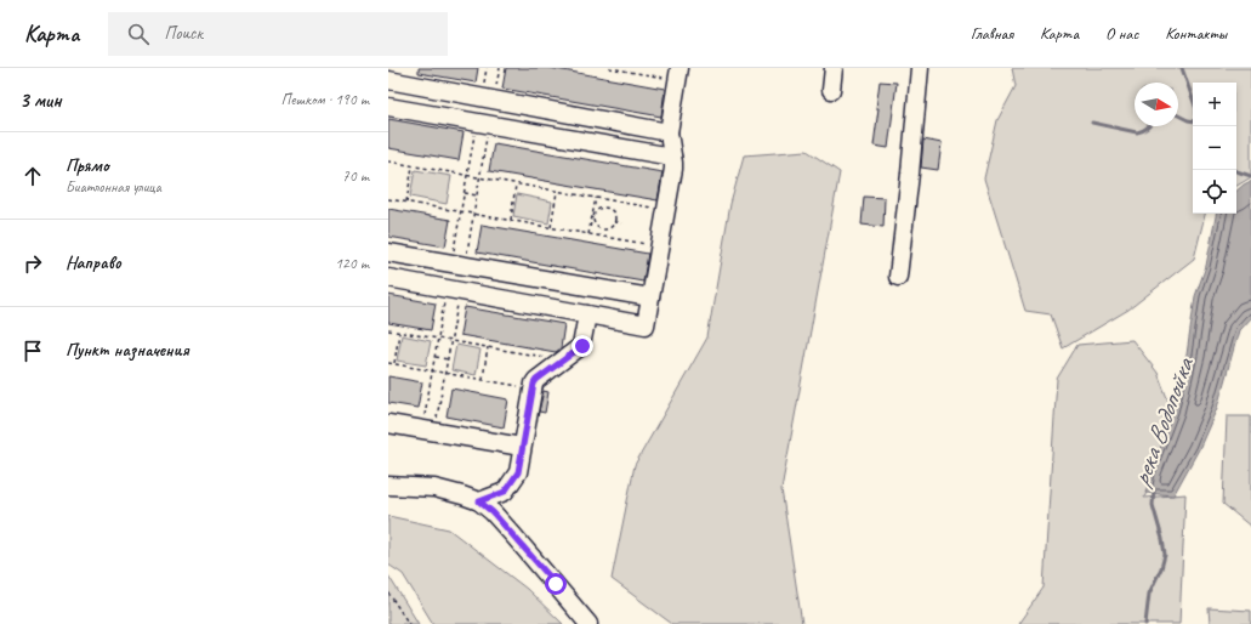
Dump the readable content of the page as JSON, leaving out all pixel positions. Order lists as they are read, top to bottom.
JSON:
{
  "water": ["река Водопойка"],
  "north": "right",
  "page": {
    "header": "Карта",
    "search": "Поиск",
    "nav": [
      "Главная",
      "Карта",
      "О нас",
      "Контакты"
    ],
    "heading": ["3 мин", "Пешком · 190 m"],
    "map_buttons": ["+", "−"],
    "list": [
      ["Прямо", "Биатлонная улица", "70 m"],
      ["Направо", "120 m"],
      "Пункт назначения"
    ]
  }
}
